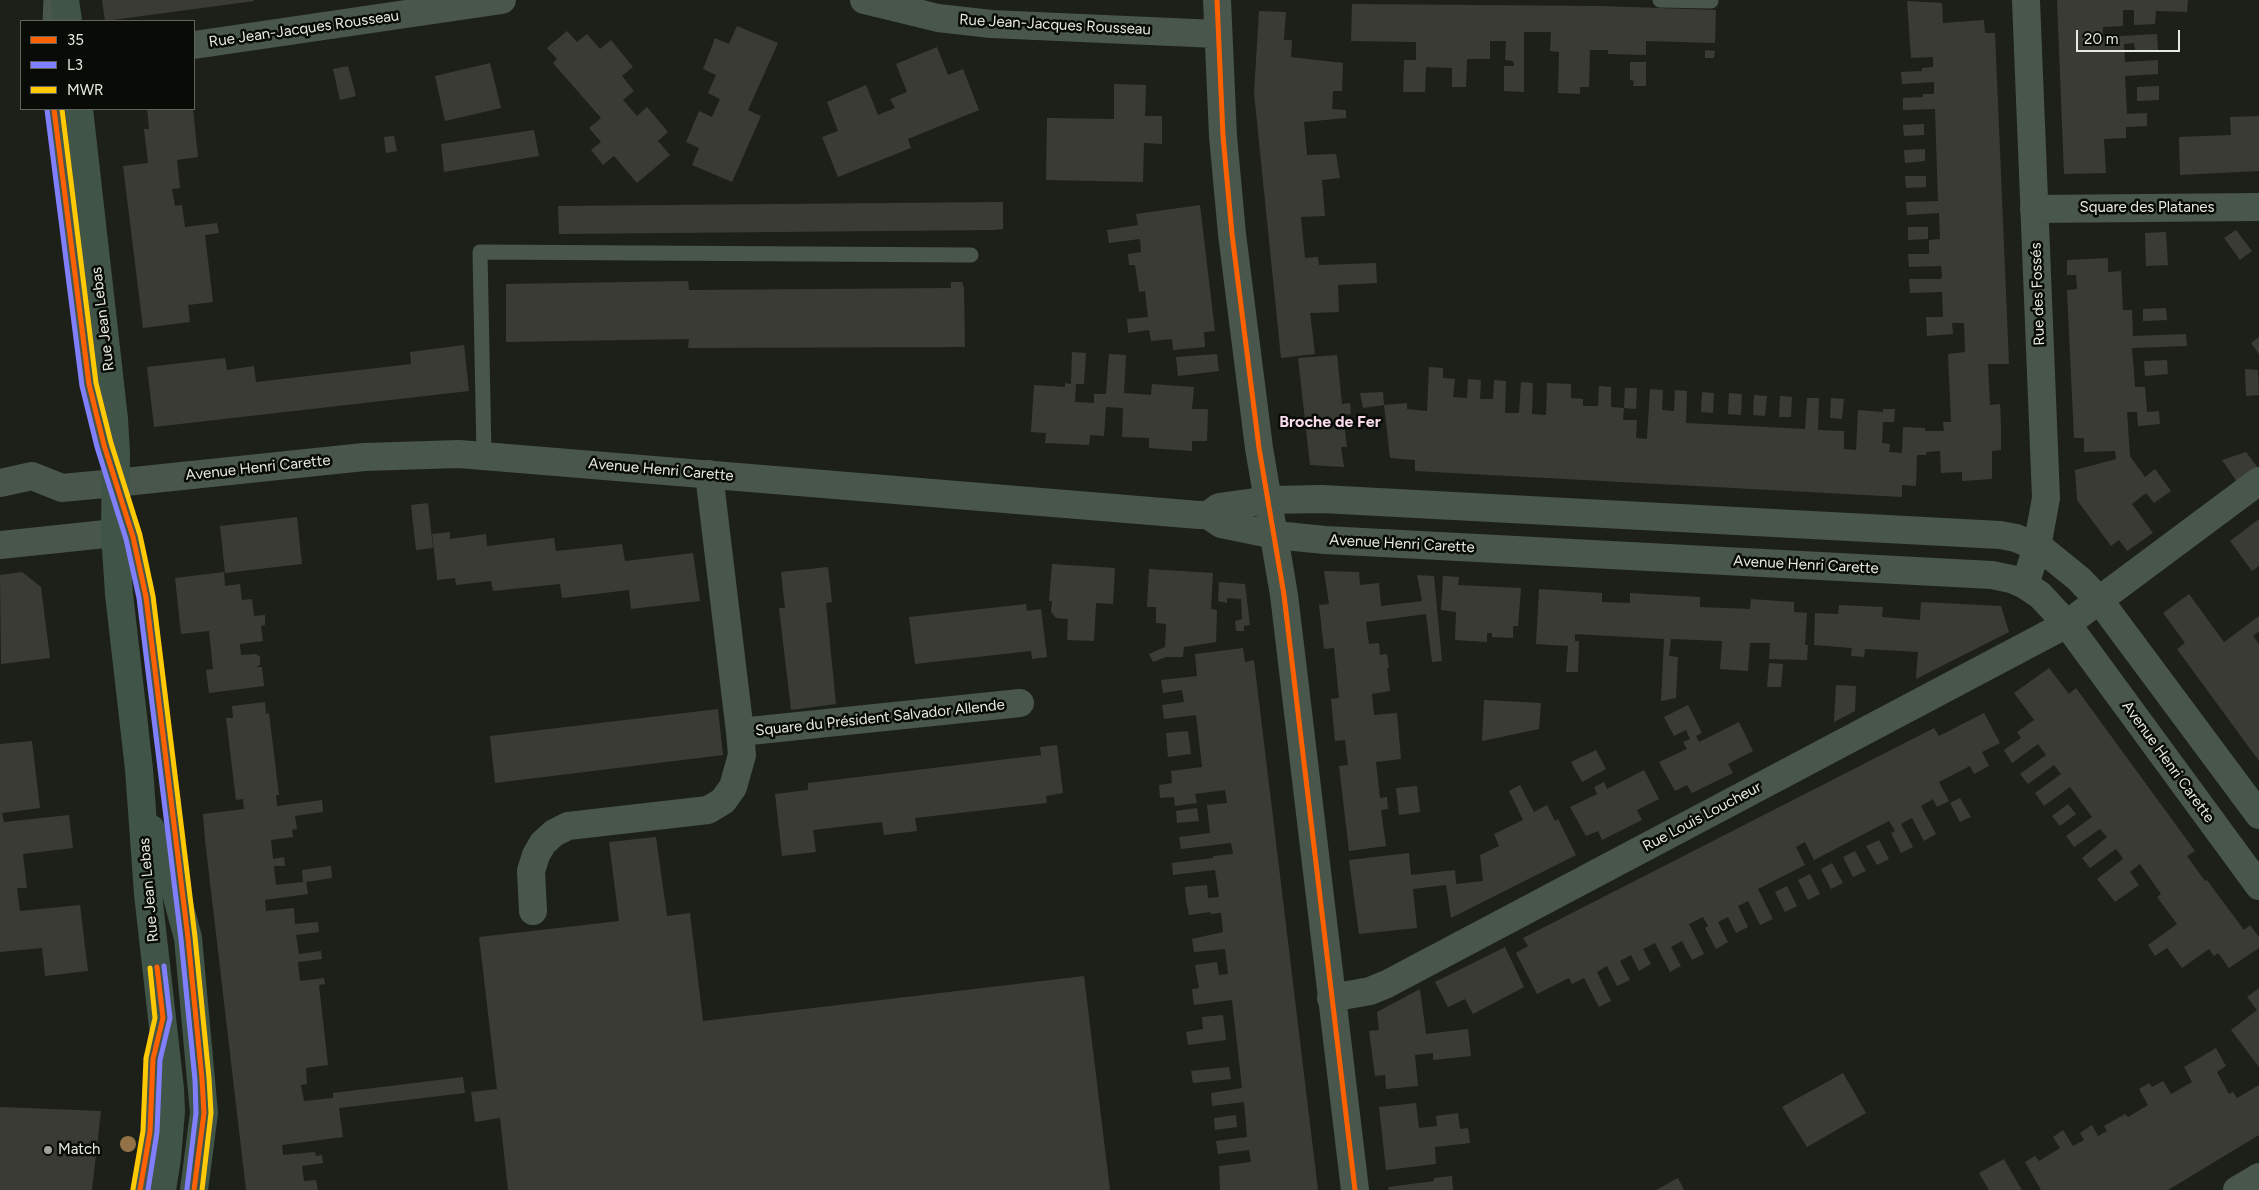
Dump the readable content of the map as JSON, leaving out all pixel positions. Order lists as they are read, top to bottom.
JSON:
{
  "streets": {
    "main road": ["Rue Jean Lebas"],
    "street": [
      "Rue Jean-Jacques Rousseau",
      "Square des Platanes",
      "Rue des Fossés",
      "Avenue Henri Carette",
      "Square du Président Salvador Allende",
      "Rue Louis Loucheur"
    ]
  },
  "crossings": [
    ["Square des Platanes", "Rue des Fossés"],
    ["Rue des Fossés", "Avenue Henri Carette"],
    ["Rue Jean Lebas", "Avenue Henri Carette"],
    ["Avenue Henri Carette", "Square du Président Salvador Allende"],
    ["Avenue Henri Carette", "Rue Louis Loucheur"]
  ],
  "districts": ["Broche de Fer"],
  "places": ["Match"],
  "lines": ["transit line 35", "transit line L3", "transit line MWR"],
  "legend": ["35", "L3", "MWR"],
  "scale_bar": "20 m"
}
